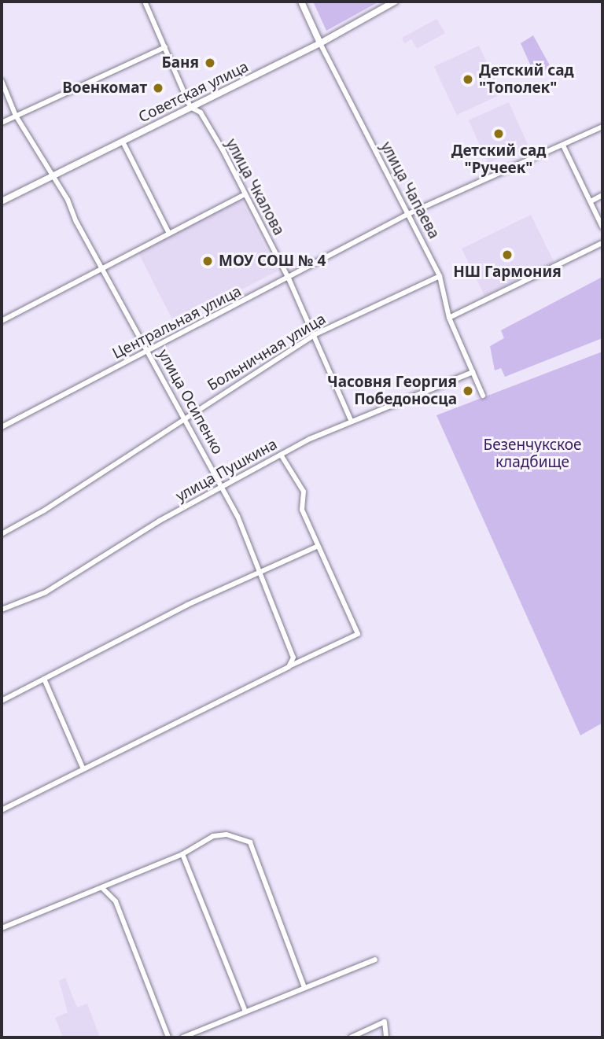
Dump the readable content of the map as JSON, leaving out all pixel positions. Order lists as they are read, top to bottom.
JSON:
{
  "streets": {
    "street": [
      "Советская улица",
      "улица Чкалова",
      "улица Чапаева",
      "Центральная улица",
      "Больничная улица",
      "улица Осипенко",
      "улица Пушкина"
    ]
  },
  "crossings": [
    ["Советская улица", "улица Чкалова"],
    ["Советская улица", "улица Чапаева"],
    ["Советская улица", "улица Осипенко"],
    ["улица Чкалова", "Центральная улица"],
    ["улица Чкалова", "Больничная улица"],
    ["улица Чкалова", "улица Пушкина"],
    ["улица Чапаева", "Центральная улица"],
    ["улица Чапаева", "Больничная улица"],
    ["улица Чапаева", "улица Пушкина"],
    ["Центральная улица", "улица Осипенко"],
    ["Больничная улица", "улица Осипенко"],
    ["улица Осипенко", "улица Пушкина"]
  ],
  "parks": ["Безенчукское кладбище"],
  "places": [
    "Баня",
    "Детский сад \"Тополек\"",
    "Военкомат",
    "Детский сад \"Ручеек\"",
    "НШ Гармония",
    "МОУ СОШ № 4",
    "Часовня Георгия Победоносца"
  ]
}
